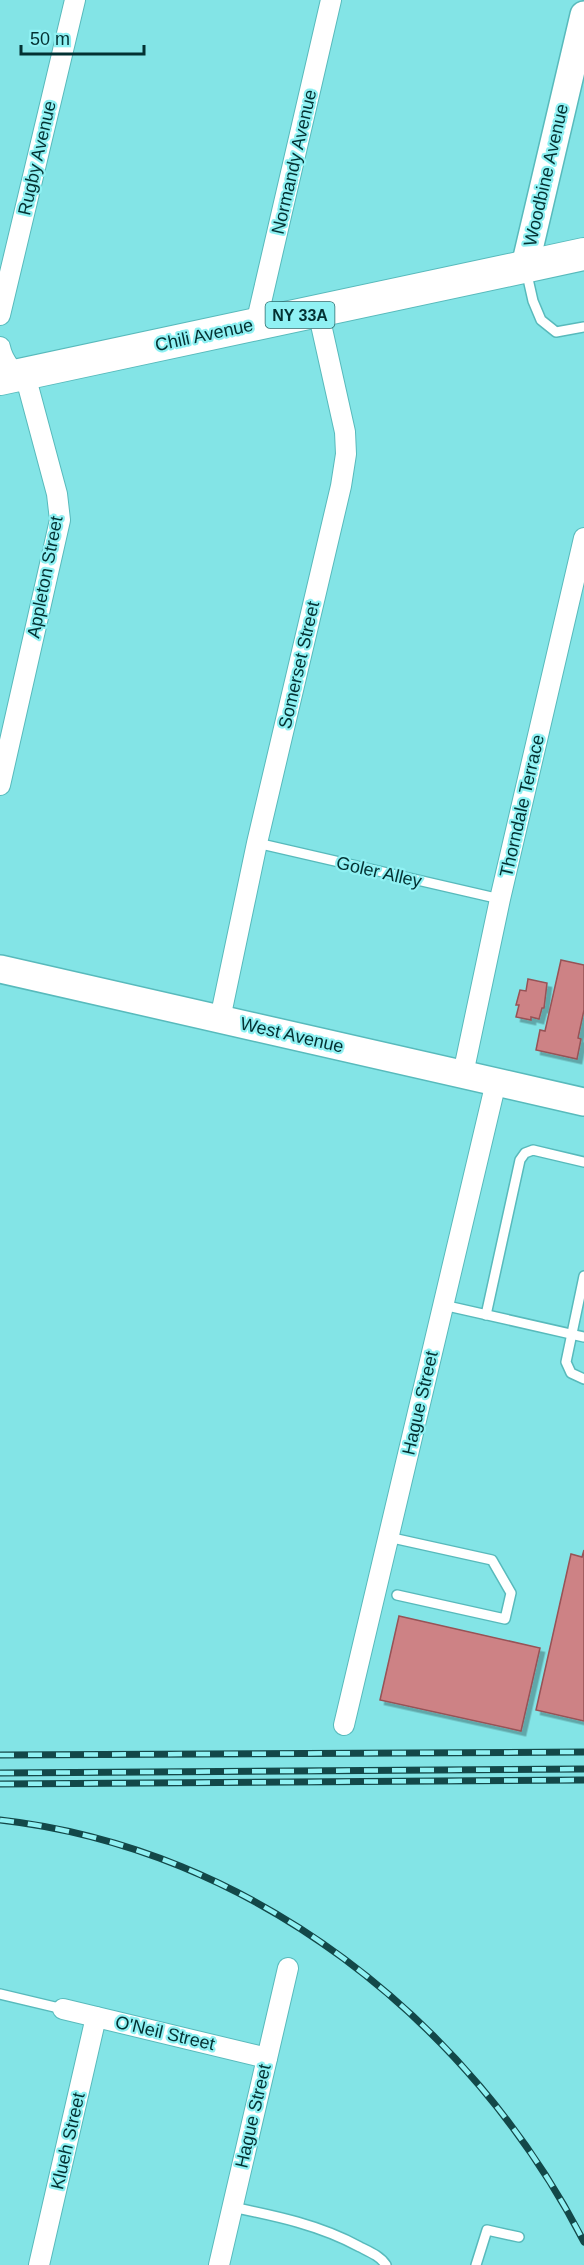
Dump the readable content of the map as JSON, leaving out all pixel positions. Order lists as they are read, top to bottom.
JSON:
{
  "streets": {
    "main road": [
      "Woodbine Avenue",
      "NY 33A",
      "Chili Avenue",
      "West Avenue"
    ],
    "street": [
      "Rugby Avenue",
      "Normandy Avenue",
      "Appleton Street",
      "Somerset Street",
      "Thorndale Terrace",
      "Hague Street",
      "O'Neil Street",
      "Klueh Street"
    ],
    "lane": ["Goler Alley"]
  },
  "crossings": [
    ["Normandy Avenue", "Chili Avenue"],
    ["Woodbine Avenue", "Chili Avenue"],
    ["Chili Avenue", "Appleton Street"],
    ["Chili Avenue", "Somerset Street"],
    ["Somerset Street", "Goler Alley"],
    ["Somerset Street", "West Avenue"],
    ["Thorndale Terrace", "Goler Alley"],
    ["Thorndale Terrace", "West Avenue"],
    ["West Avenue", "Hague Street"],
    ["Hague Street", "O'Neil Street"],
    ["O'Neil Street", "Klueh Street"]
  ],
  "scale_bar": "50 m"
}
